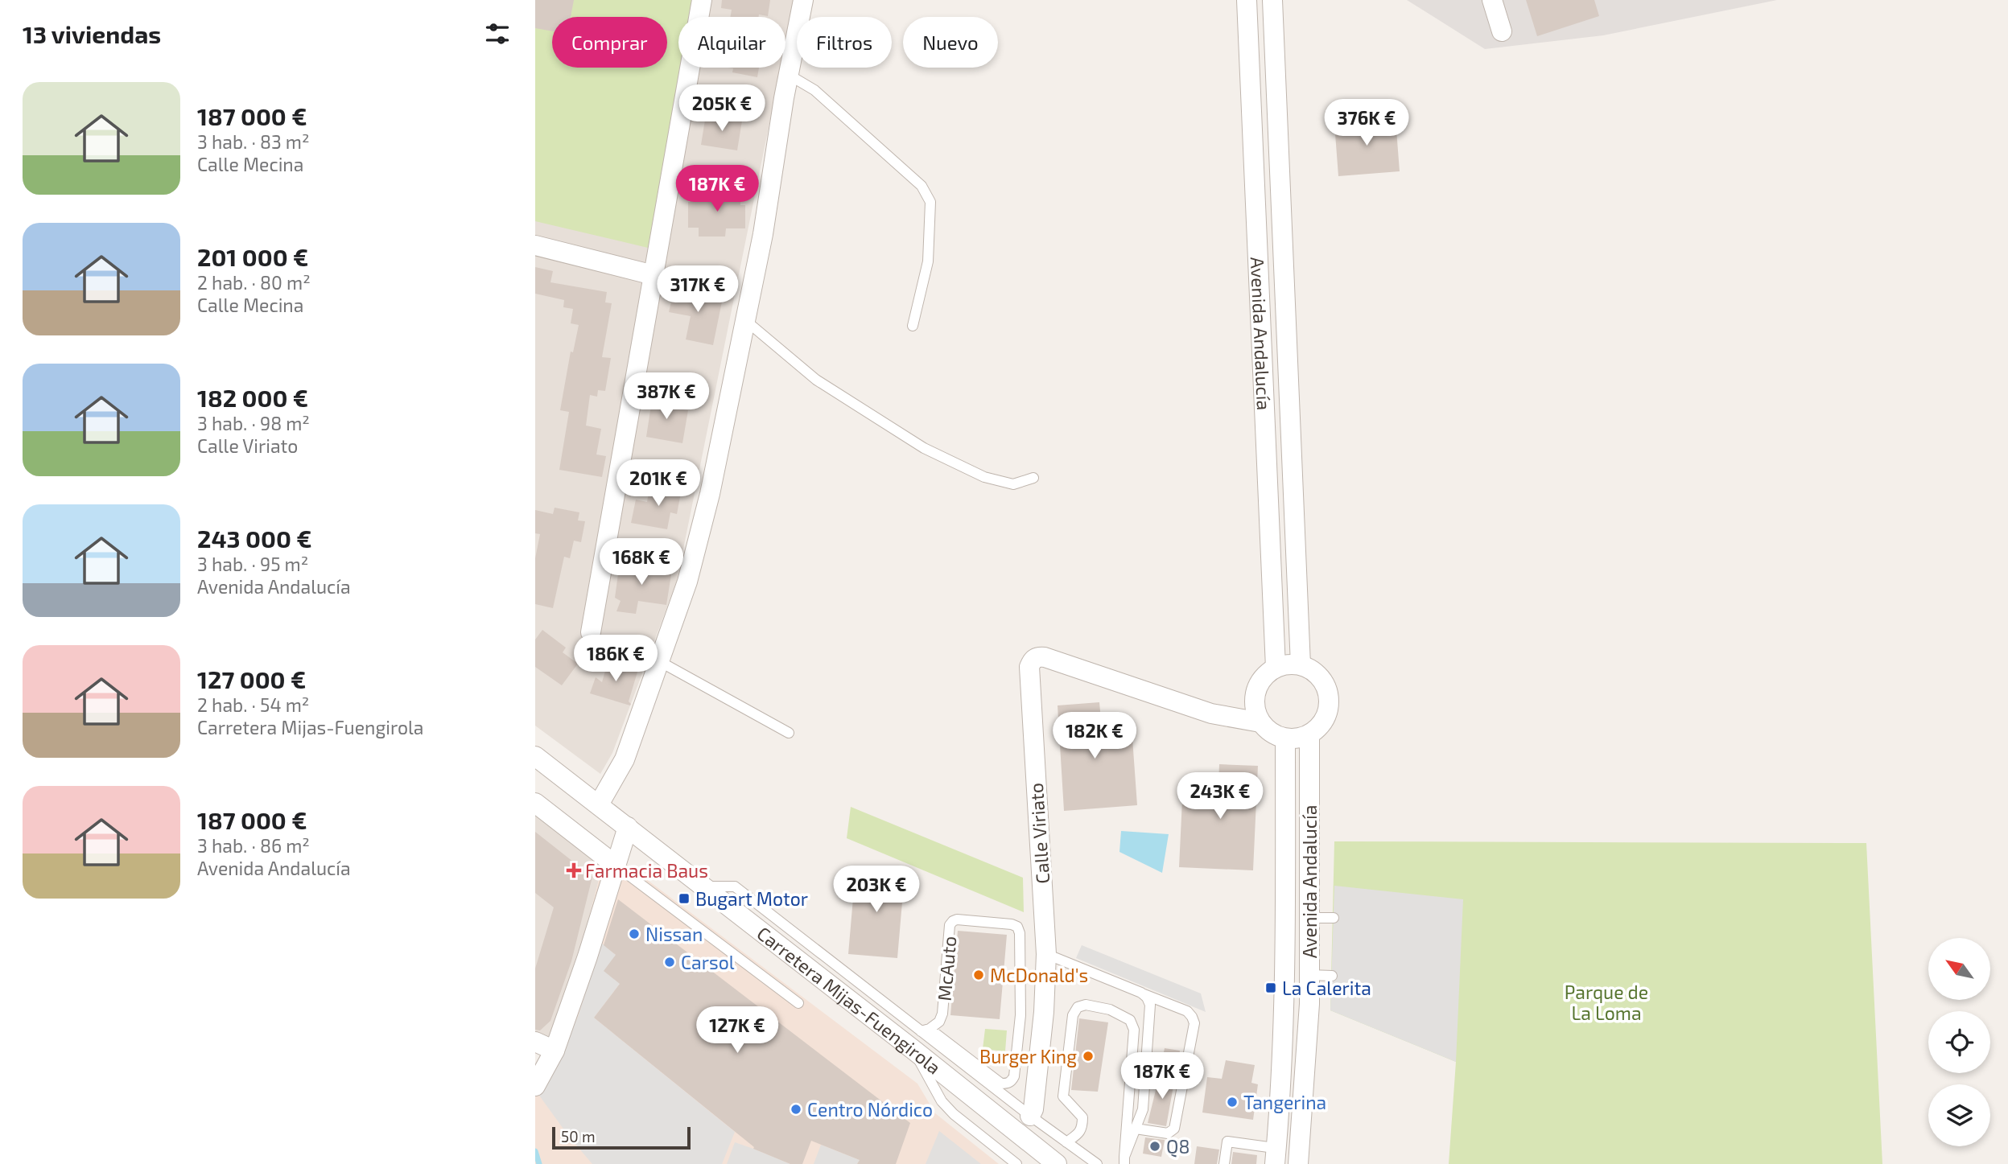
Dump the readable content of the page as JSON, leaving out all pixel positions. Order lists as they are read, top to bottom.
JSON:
{
  "streets": {
    "street": ["Avenida Andalucía", "Calle Viriato", "Carretera Mijas-Fuengirola"],
    "lane": ["McAuto"]
  },
  "crossings": [
    ["Avenida Andalucía", "Calle Viriato"]
  ],
  "parks": ["Parque de La Loma"],
  "places": {
    "health": ["Farmacia Baus"],
    "transit": ["Bugart Motor", "La Calerita"],
    "other": [
      "Nissan",
      "Carsol",
      "McDonald's",
      "Burger King",
      "Tangerina",
      "Centro Nórdico",
      "Q8"
    ]
  },
  "scale_bar": "50 m",
  "north": "top left",
  "page": {
    "heading": "13 viviendas",
    "chip": [
      "Comprar",
      "Alquilar",
      "Filtros",
      "Nuevo"
    ],
    "list": [
      {
        "name": "187 000 €",
        "note": "3 hab. · 83 m² · Calle Mecina"
      },
      {
        "name": "201 000 €",
        "note": "2 hab. · 80 m² · Calle Mecina"
      },
      {
        "name": "182 000 €",
        "note": "3 hab. · 98 m² · Calle Viriato"
      },
      {
        "name": "243 000 €",
        "note": "3 hab. · 95 m² · Avenida Andalucía"
      },
      {
        "name": "127 000 €",
        "note": "2 hab. · 54 m² · Carretera Mijas-Fuengirola"
      },
      {
        "name": "187 000 €",
        "note": "3 hab. · 86 m² · Avenida Andalucía"
      }
    ],
    "price": [
      "205K €",
      "376K €",
      "187K €",
      "317K €",
      "387K €",
      "201K €",
      "168K €",
      "186K €",
      "182K €",
      "243K €",
      "203K €",
      "127K €",
      "187K €"
    ],
    "scale": "50 m"
  }
}
